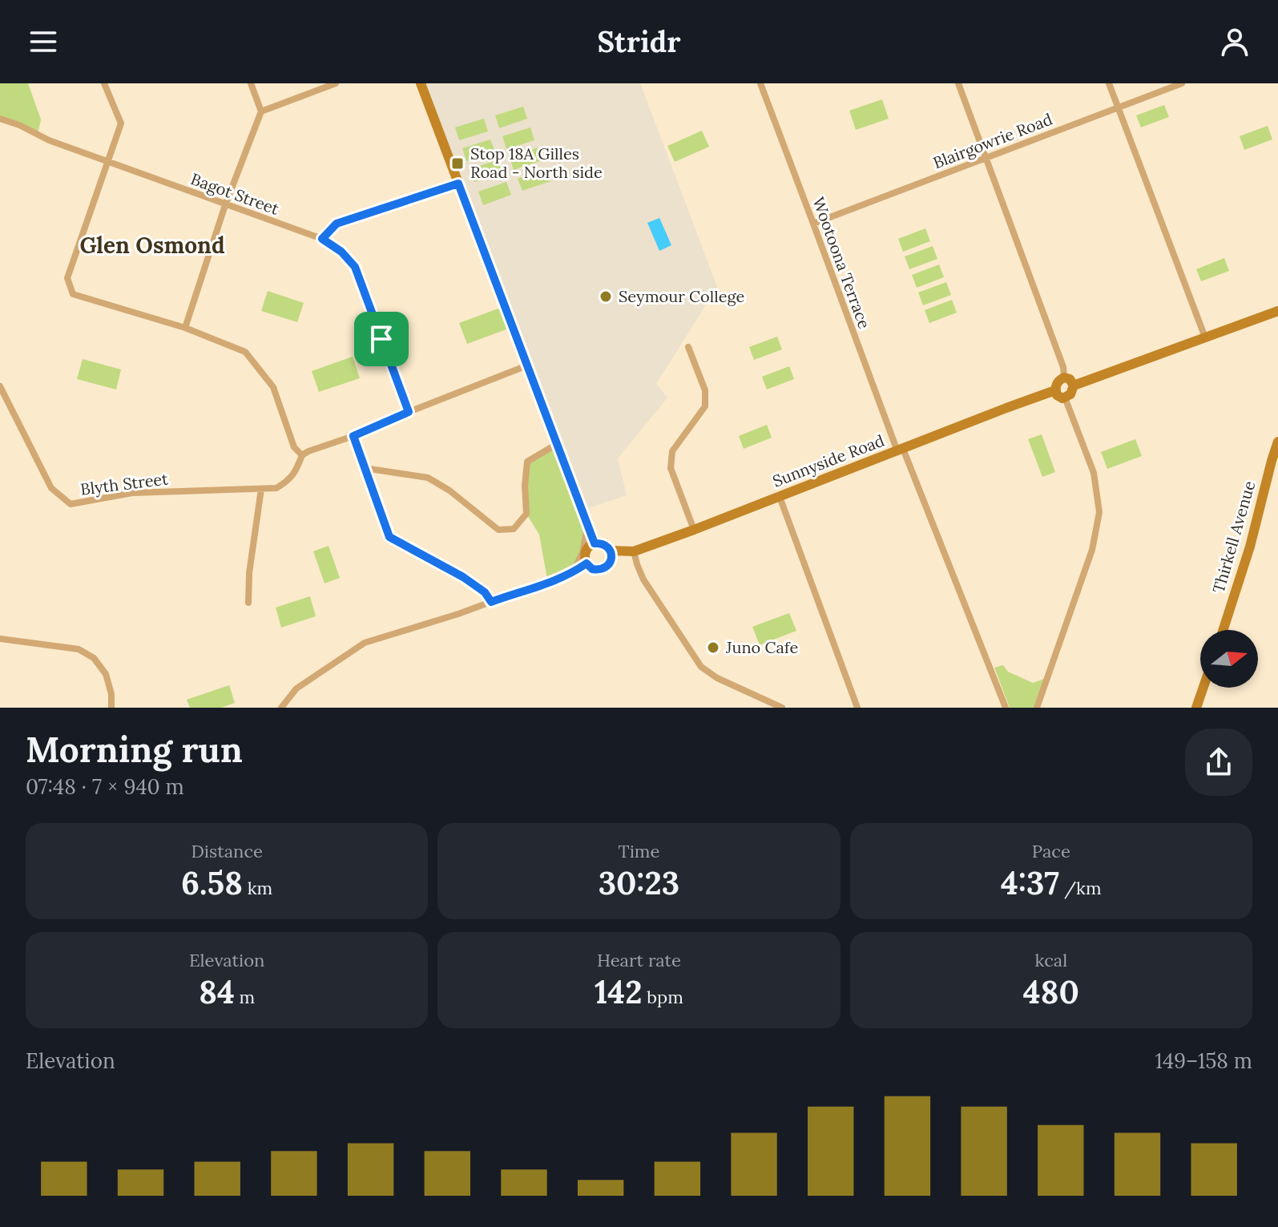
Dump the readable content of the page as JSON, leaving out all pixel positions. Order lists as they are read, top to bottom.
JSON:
{
  "streets": {
    "street": [
      "Blairgowrie Road",
      "Bagot Street",
      "Wootoona Terrace",
      "Sunnyside Road",
      "Blyth Street",
      "Thirkell Avenue"
    ]
  },
  "crossings": [
    ["Blairgowrie Road", "Wootoona Terrace"],
    ["Wootoona Terrace", "Sunnyside Road"]
  ],
  "districts": ["Glen Osmond"],
  "places": {
    "transit": ["Stop 18A Gilles Road - North side"],
    "other": ["Seymour College", "Juno Cafe"]
  },
  "north": "right",
  "page": {
    "header": "Stridr",
    "heading": ["Morning run", "07:48 · 7 × 940 m"],
    "stats": [
      ["Distance", "6.58 km"],
      ["Time", "30:23"],
      ["Pace", "4:37 /km"],
      ["Elevation", "84 m"],
      ["Heart rate", "142 bpm"],
      ["kcal", "480"]
    ],
    "chart": ["Elevation", "149–158 m"]
  }
}
